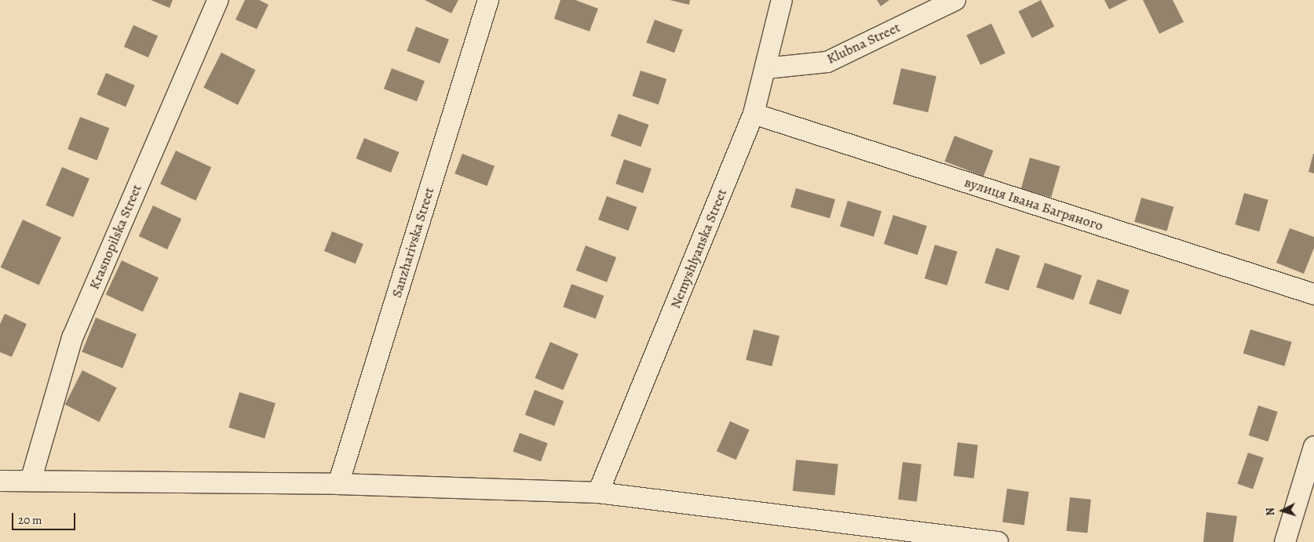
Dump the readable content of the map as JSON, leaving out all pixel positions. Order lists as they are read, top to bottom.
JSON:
{
  "streets": {
    "street": [
      "Klubna Street",
      "вулиця Івана Багряного",
      "Krasnopilska Street",
      "Sanzharivska Street",
      "Nemyshlyanska Street"
    ]
  },
  "crossings": [
    ["Klubna Street", "Nemyshlyanska Street"],
    ["вулиця Івана Багряного", "Nemyshlyanska Street"]
  ],
  "scale_bar": "20 m",
  "north": "left"
}
